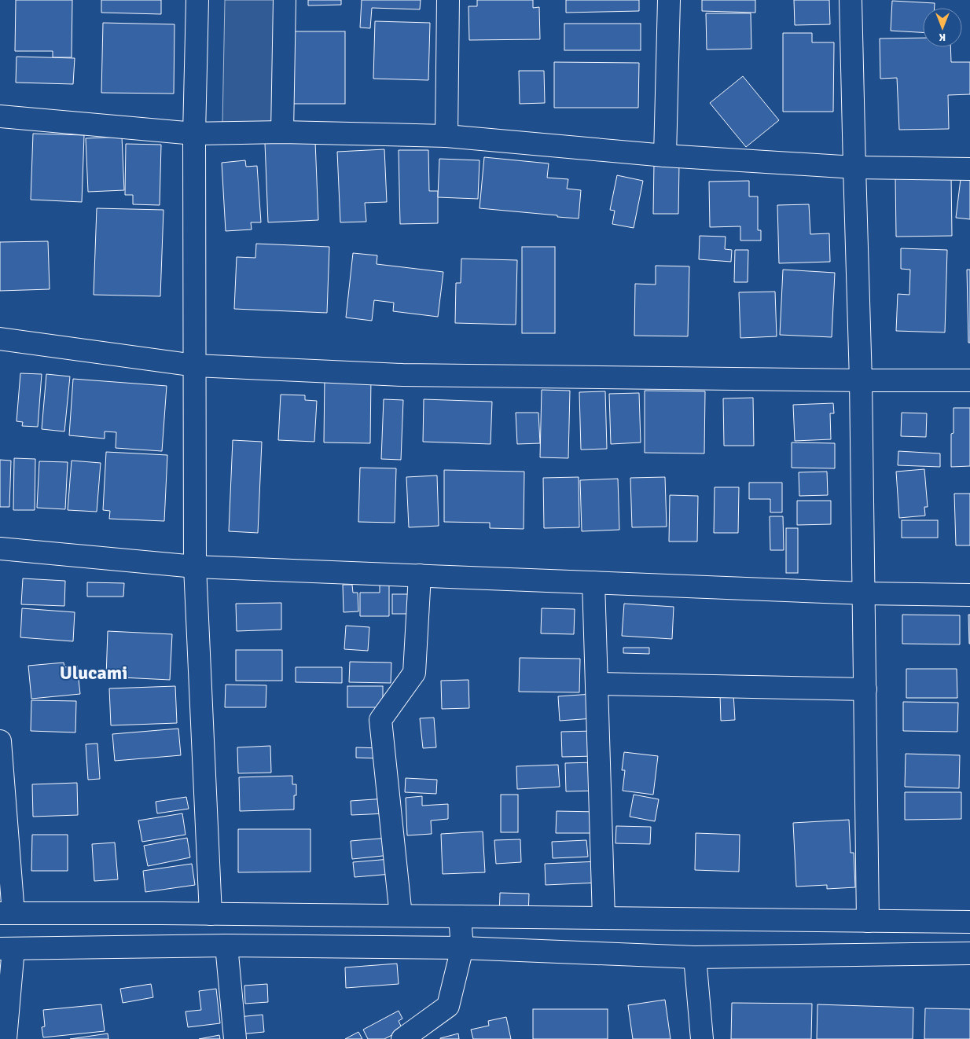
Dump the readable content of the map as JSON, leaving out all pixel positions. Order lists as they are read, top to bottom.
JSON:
{
  "districts": ["Ulucami"],
  "north": "bottom"
}
